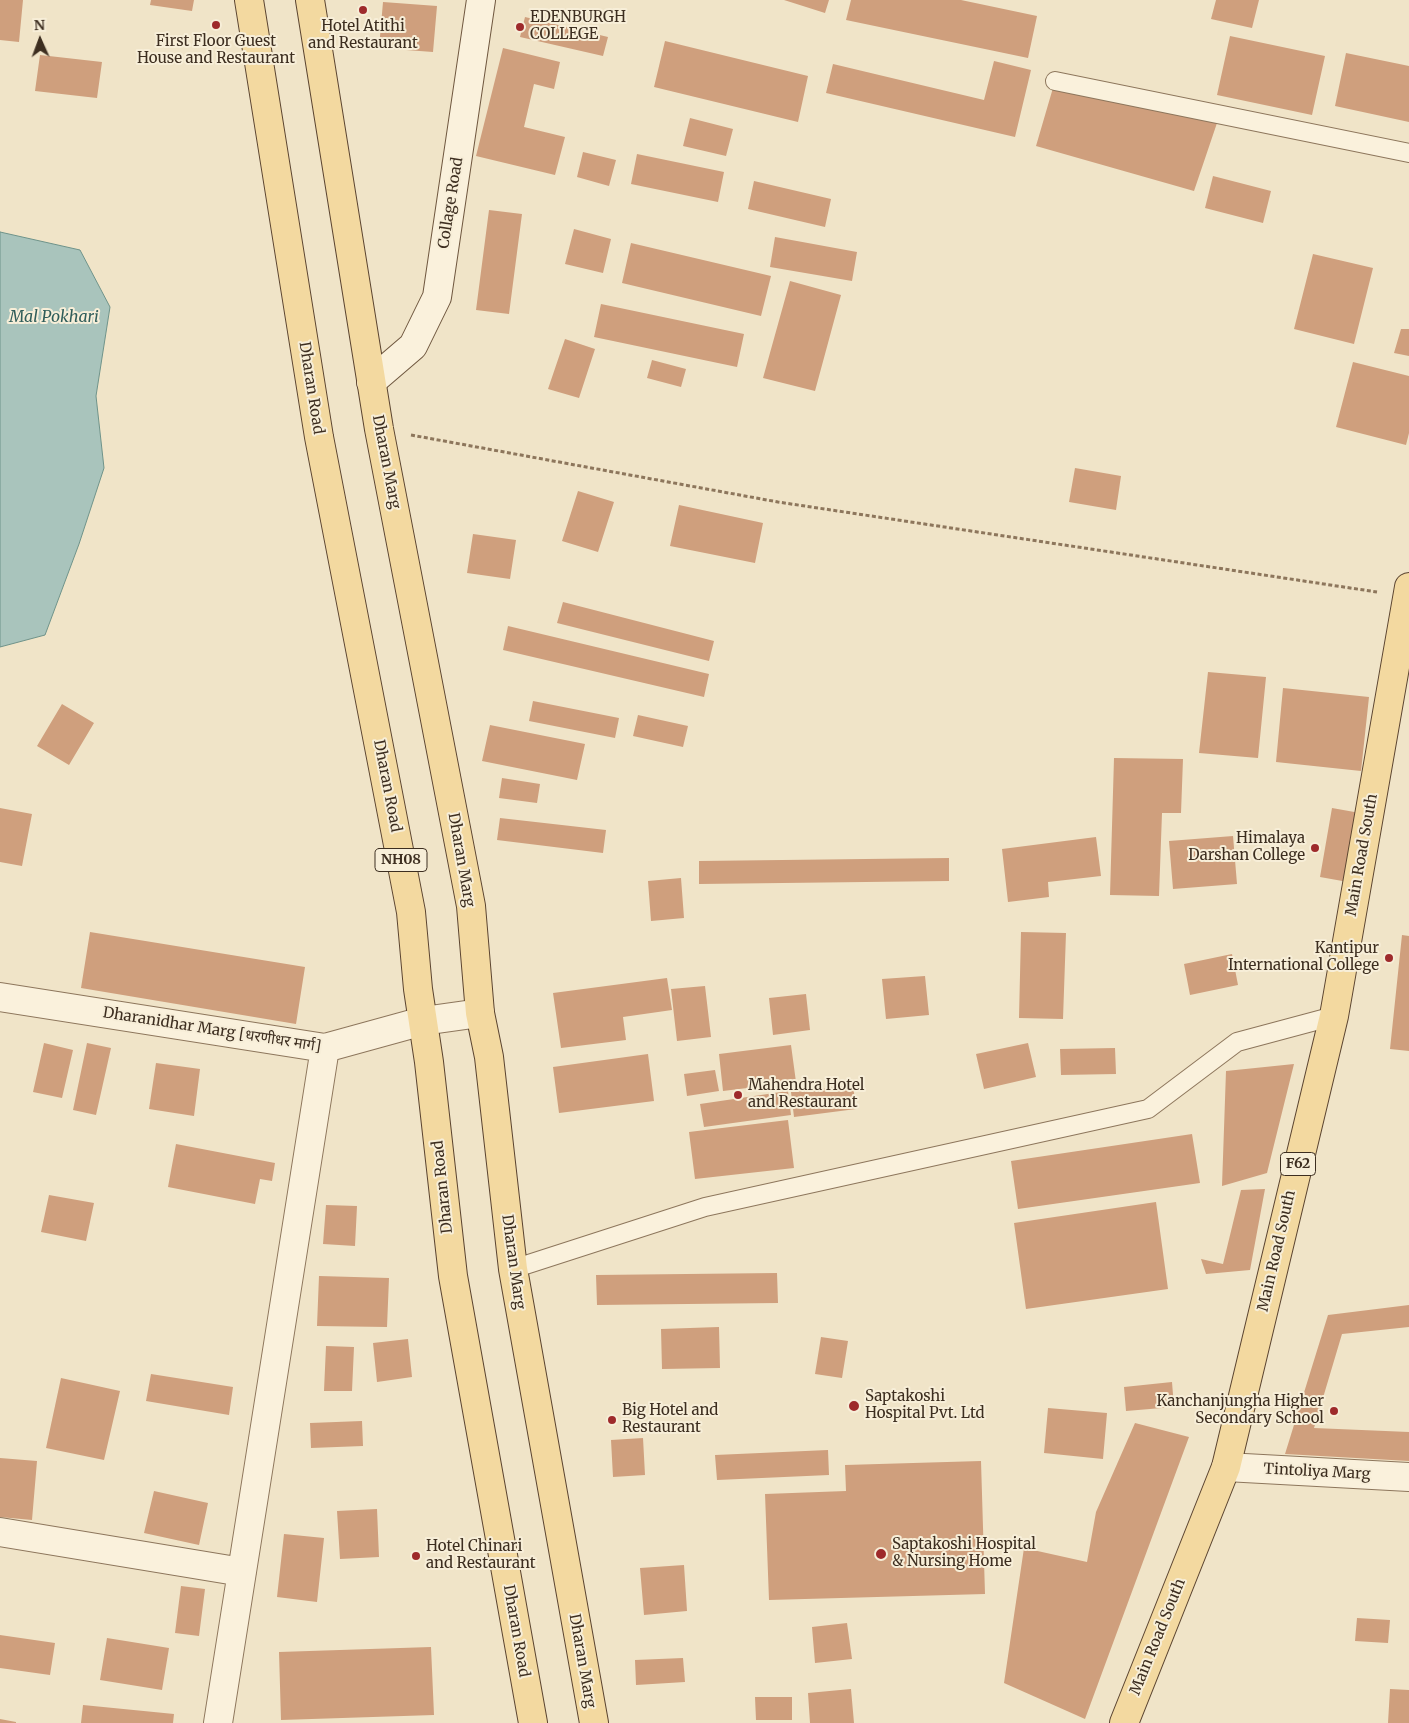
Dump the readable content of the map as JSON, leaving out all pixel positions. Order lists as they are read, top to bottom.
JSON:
{
  "streets": {
    "main road": [
      "Dharan Road",
      "Dharan Marg",
      "Main Road South",
      "NH08",
      "F62"
    ],
    "street": ["Collage Road", "Dharanidhar Marg [धरणीधर मार्ग]", "Tintoliya Marg"]
  },
  "crossings": [
    ["Collage Road", "Dharan Marg"],
    ["Dharan Road", "Dharanidhar Marg [धरणीधर मार्ग]"],
    ["Dharan Marg", "Dharanidhar Marg [धरणीधर मार्ग]"],
    ["Main Road South", "Tintoliya Marg"]
  ],
  "water": ["Mal Pokhari"],
  "places": [
    "Hotel Atithi and Restaurant",
    "First Floor Guest House and Restaurant",
    "EDENBURGH COLLEGE",
    "Himalaya Darshan College",
    "Kantipur International College",
    "Mahendra Hotel and Restaurant",
    "Saptakoshi Hospital Pvt. Ltd",
    "Kanchanjungha Higher Secondary School",
    "Big Hotel and Restaurant",
    "Saptakoshi Hospital & Nursing Home",
    "Hotel Chinari and Restaurant"
  ],
  "north": "top"
}
